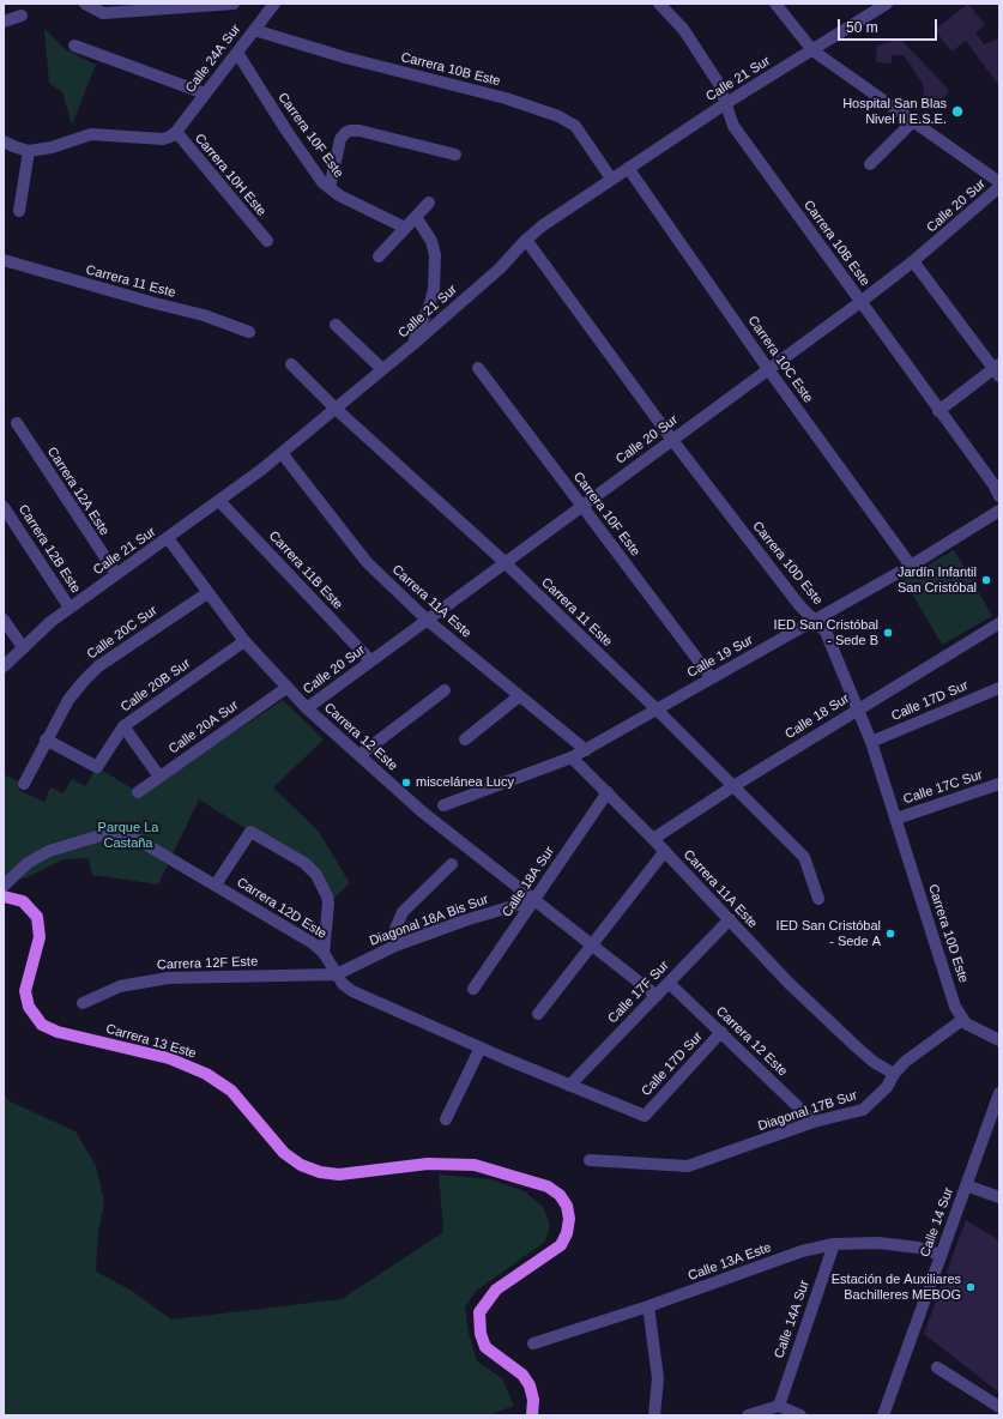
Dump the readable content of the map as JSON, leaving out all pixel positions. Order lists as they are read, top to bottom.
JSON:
{
  "streets": {
    "main road": ["Carrera 13 Este"],
    "street": [
      "Calle 24A Sur",
      "Carrera 10B Este",
      "Calle 21 Sur",
      "Carrera 10F Este",
      "Carrera 10H Este",
      "Calle 20 Sur",
      "Carrera 11 Este",
      "Carrera 10C Este",
      "Carrera 12A Este",
      "Carrera 12B Este",
      "Carrera 10D Este",
      "Carrera 11B Este",
      "Carrera 11A Este",
      "Calle 20C Sur",
      "Calle 19 Sur",
      "Calle 20B Sur",
      "Calle 17D Sur",
      "Calle 18 Sur",
      "Calle 20A Sur",
      "Carrera 12 Este",
      "Calle 17C Sur",
      "Calle 18A Sur",
      "Carrera 12D Este",
      "Diagonal 18A Bis Sur",
      "Carrera 12F Este",
      "Calle 17F Sur",
      "Diagonal 17B Sur",
      "Calle 14 Sur",
      "Calle 13A Este",
      "Calle 14A Sur"
    ]
  },
  "crossings": [
    ["Calle 24A Sur", "Carrera 10B Este"],
    ["Calle 24A Sur", "Carrera 10F Este"],
    ["Calle 24A Sur", "Carrera 10H Este"],
    ["Carrera 10B Este", "Calle 21 Sur"],
    ["Carrera 10B Este", "Calle 20 Sur"],
    ["Calle 21 Sur", "Carrera 11 Este"],
    ["Calle 21 Sur", "Carrera 10C Este"],
    ["Calle 21 Sur", "Carrera 12A Este"],
    ["Calle 21 Sur", "Carrera 12B Este"],
    ["Calle 21 Sur", "Carrera 10D Este"],
    ["Calle 21 Sur", "Carrera 11B Este"],
    ["Calle 21 Sur", "Carrera 11A Este"],
    ["Calle 21 Sur", "Carrera 12 Este"],
    ["Carrera 10F Este", "Calle 20 Sur"],
    ["Carrera 10F Este", "Calle 19 Sur"],
    ["Calle 20 Sur", "Carrera 11 Este"],
    ["Calle 20 Sur", "Carrera 10C Este"],
    ["Calle 20 Sur", "Carrera 10D Este"],
    ["Calle 20 Sur", "Carrera 11B Este"],
    ["Calle 20 Sur", "Carrera 11A Este"],
    ["Calle 20 Sur", "Carrera 12 Este"],
    ["Carrera 11 Este", "Calle 19 Sur"],
    ["Carrera 11 Este", "Calle 18 Sur"],
    ["Carrera 10C Este", "Calle 19 Sur"],
    ["Carrera 10D Este", "Calle 19 Sur"],
    ["Carrera 10D Este", "Calle 17D Sur"],
    ["Carrera 10D Este", "Calle 18 Sur"],
    ["Carrera 10D Este", "Calle 17C Sur"],
    ["Carrera 10D Este", "Diagonal 17B Sur"],
    ["Carrera 11A Este", "Calle 19 Sur"],
    ["Carrera 11A Este", "Calle 18 Sur"],
    ["Carrera 11A Este", "Calle 18A Sur"],
    ["Carrera 11A Este", "Calle 17F Sur"],
    ["Carrera 11A Este", "Diagonal 17B Sur"],
    ["Calle 20C Sur", "Calle 20B Sur"],
    ["Calle 20C Sur", "Carrera 12 Este"],
    ["Calle 20B Sur", "Carrera 12 Este"],
    ["Calle 17D Sur", "Carrera 12 Este"],
    ["Calle 17D Sur", "Carrera 12D Este"],
    ["Calle 20A Sur", "Carrera 12 Este"],
    ["Carrera 12 Este", "Calle 18A Sur"],
    ["Carrera 12 Este", "Diagonal 18A Bis Sur"],
    ["Carrera 12 Este", "Calle 17F Sur"],
    ["Carrera 12 Este", "Diagonal 17B Sur"],
    ["Calle 18A Sur", "Diagonal 18A Bis Sur"],
    ["Carrera 12D Este", "Diagonal 18A Bis Sur"],
    ["Carrera 12D Este", "Carrera 12F Este"],
    ["Carrera 12D Este", "Calle 17F Sur"],
    ["Diagonal 18A Bis Sur", "Carrera 12F Este"],
    ["Calle 14 Sur", "Calle 13A Este"],
    ["Calle 13A Este", "Calle 14A Sur"]
  ],
  "parks": ["Parque La Castaña"],
  "places": [
    "Hospital San Blas Nivel II E.S.E.",
    "Jardín Infantil San Cristóbal",
    "IED San Cristóbal - Sede B",
    "miscelánea Lucy",
    "IED San Cristóbal - Sede A",
    "Estación de Auxiliares Bachilleres MEBOG"
  ],
  "scale_bar": "50 m"
}
